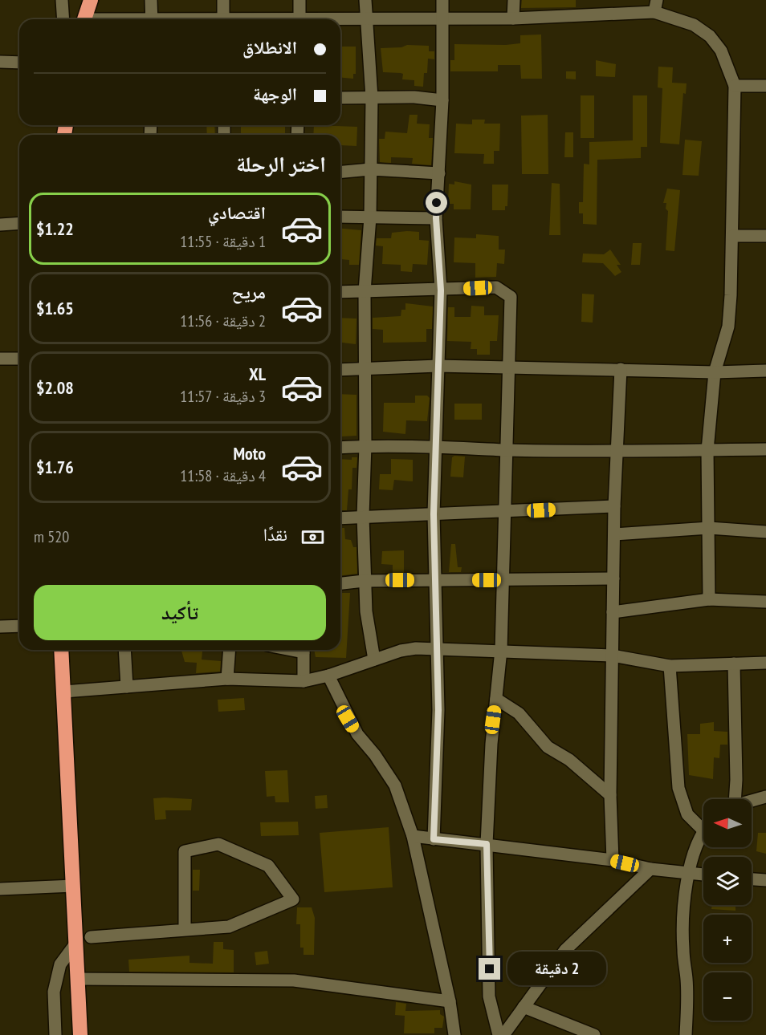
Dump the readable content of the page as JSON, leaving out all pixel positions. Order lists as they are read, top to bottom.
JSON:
{
  "north": "left",
  "page": {
    "banner": ["الانطلاق", "الوجهة"],
    "heading": "اختر الرحلة",
    "list": [
      {
        "name": "اقتصادي",
        "note": "1 دقيقة · 11:55",
        "value": "$1.22"
      },
      {
        "name": "مريح",
        "note": "2 دقيقة · 11:56",
        "value": "$1.65"
      },
      {
        "name": "XL",
        "note": "3 دقيقة · 11:57",
        "value": "$2.08"
      },
      {
        "name": "Moto",
        "note": "4 دقيقة · 11:58",
        "value": "$1.76"
      }
    ],
    "pay": ["نقدًا", "520 m"],
    "buttons": "تأكيد",
    "map_buttons": ["+", "−"],
    "bubble": "2 دقيقة"
  }
}
